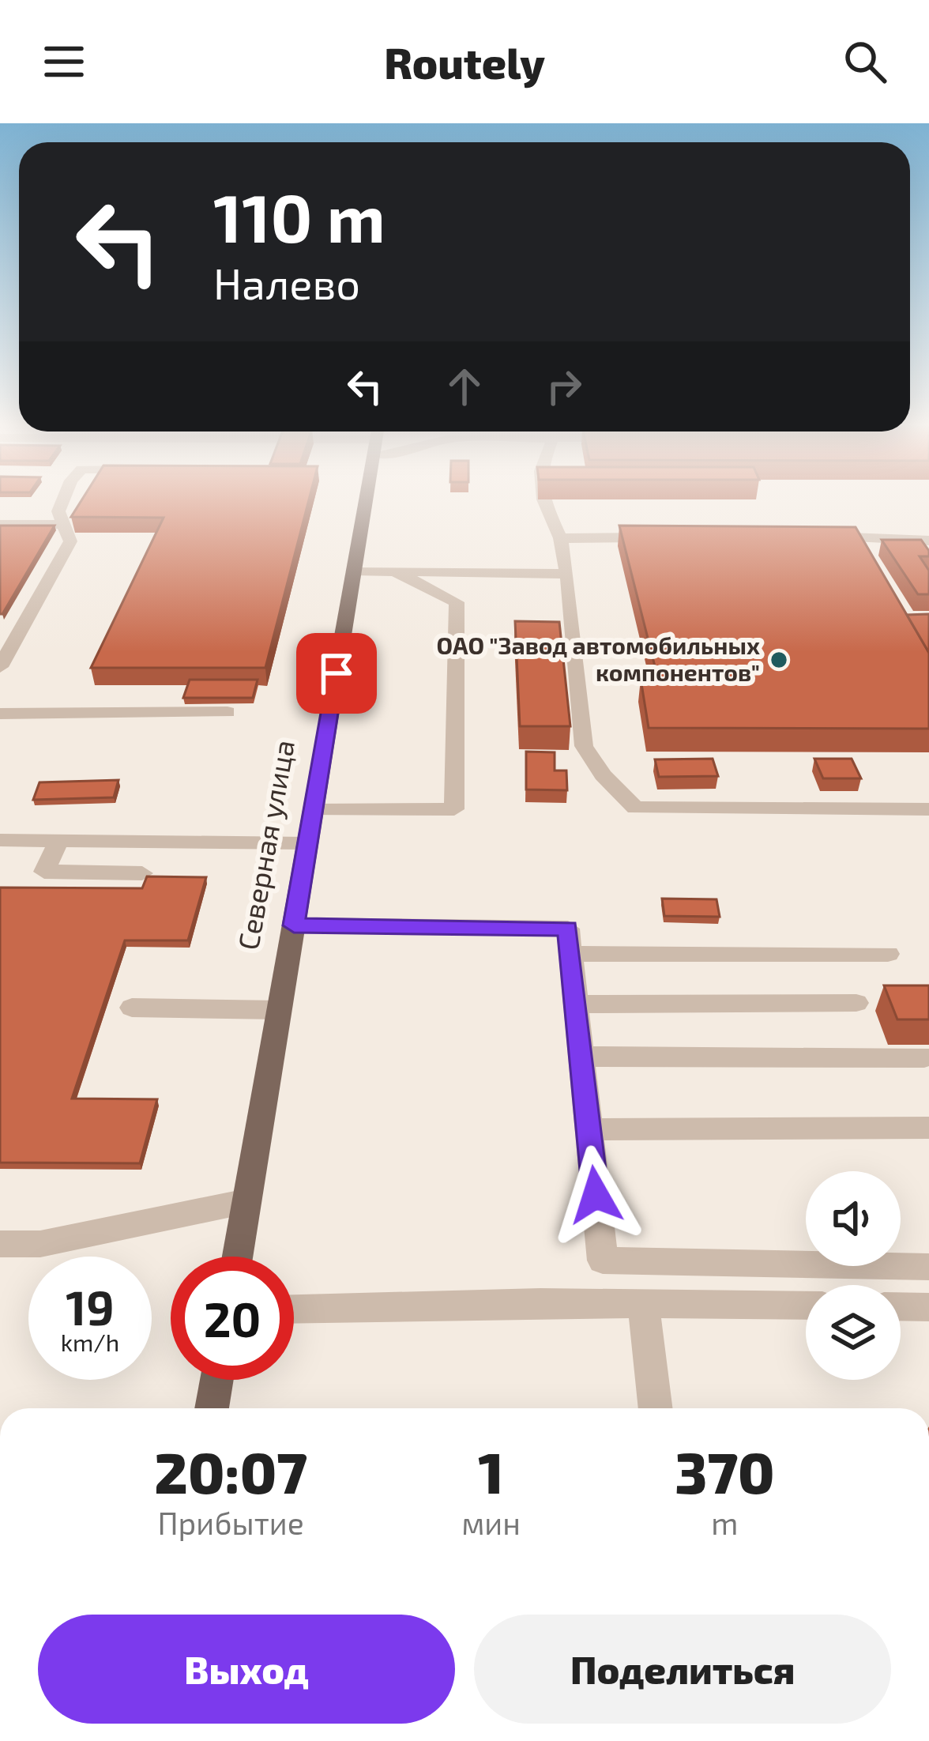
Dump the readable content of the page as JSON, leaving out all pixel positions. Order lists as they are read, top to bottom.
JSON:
{
  "streets": {
    "main road": ["Северная улица"]
  },
  "places": ["ОАО \"Завод автомобильных компонентов\""],
  "page": {
    "header": "Routely",
    "turn": ["110 m", "Налево"],
    "speed": "19 km/h",
    "limit": "20",
    "eta": [
      "20:07",
      "Прибытие",
      "1",
      "мин",
      "370",
      "m"
    ],
    "buttons": ["Выход", "Поделиться"]
  }
}
